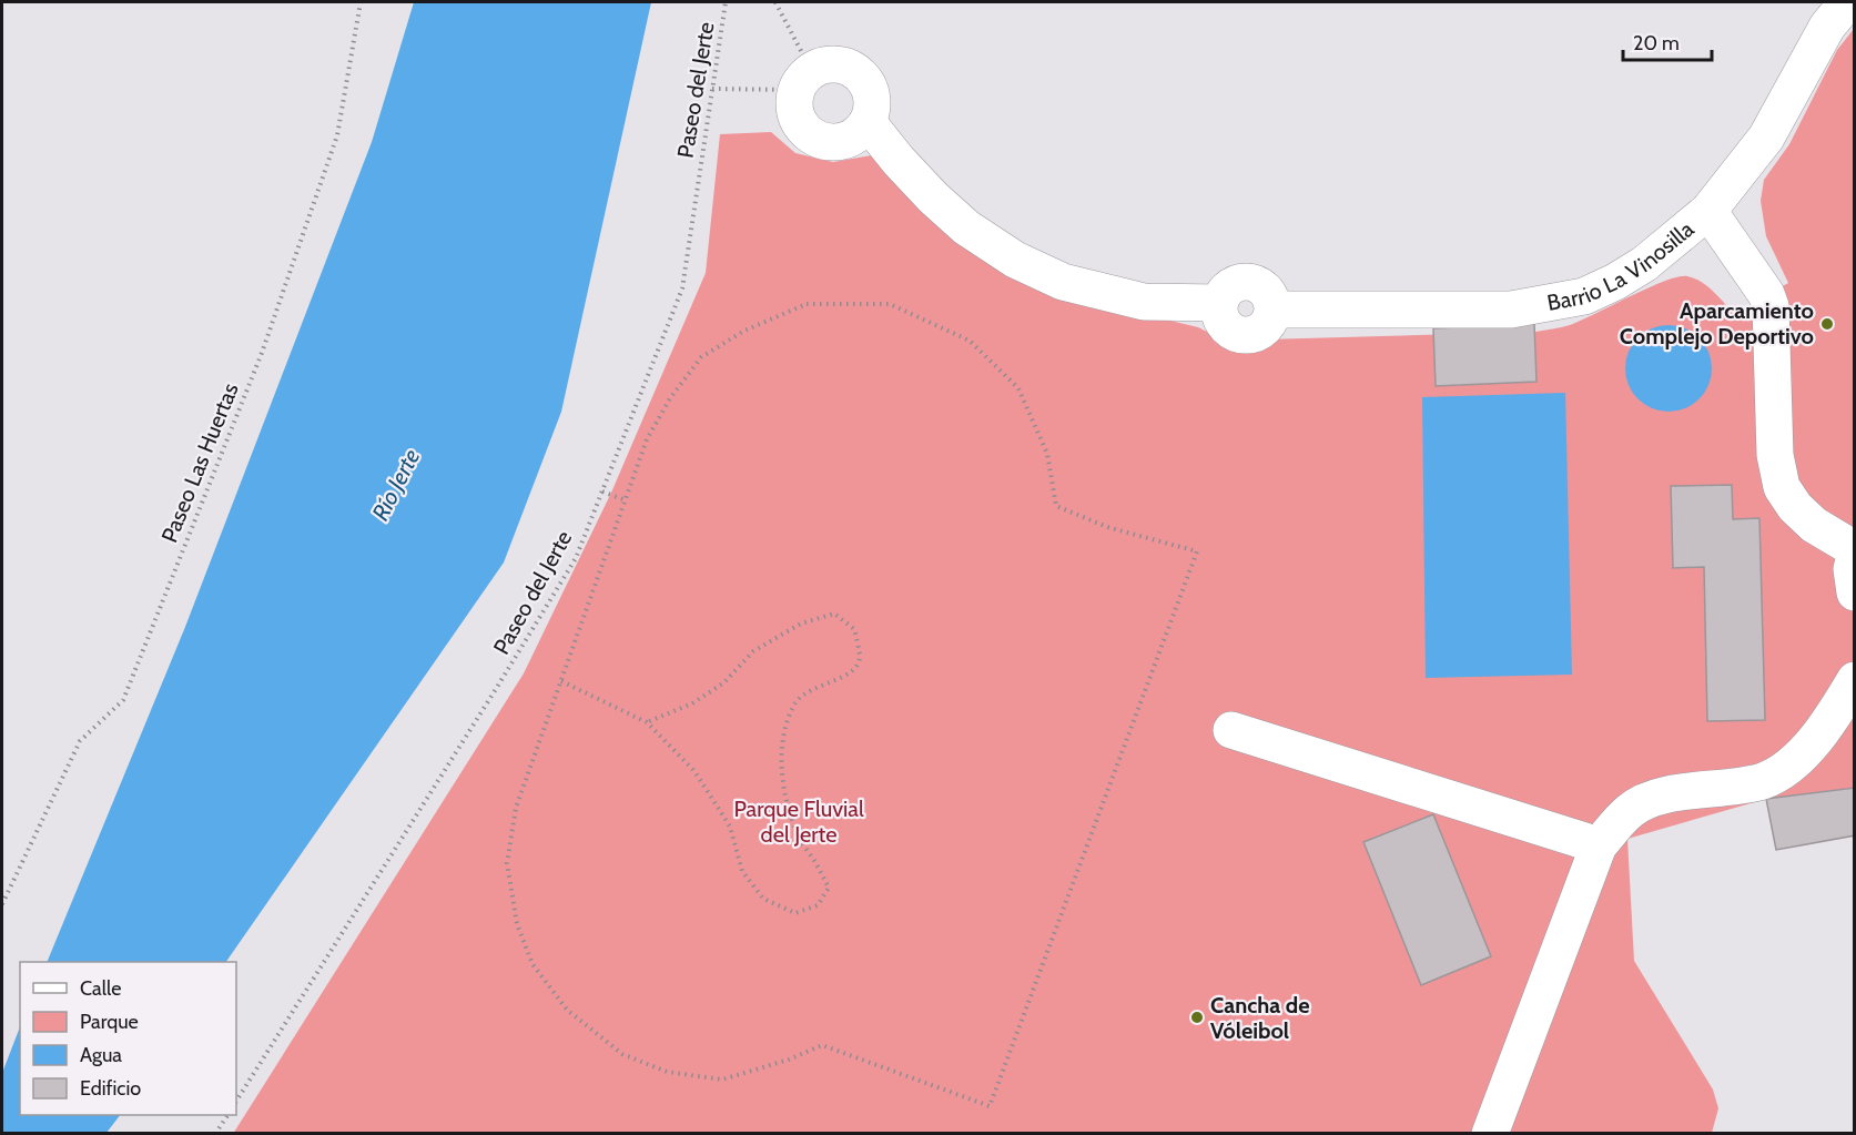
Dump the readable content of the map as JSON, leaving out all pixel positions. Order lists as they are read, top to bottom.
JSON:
{
  "streets": {
    "street": ["Barrio La Vinosilla"],
    "path": ["Paseo del Jerte", "Paseo Las Huertas"]
  },
  "water": ["Río Jerte"],
  "parks": ["Parque Fluvial del Jerte"],
  "places": ["Aparcamiento Complejo Deportivo", "Cancha de Vóleibol"],
  "legend": [
    "Calle",
    "Parque",
    "Agua",
    "Edificio"
  ],
  "scale_bar": "20 m"
}
